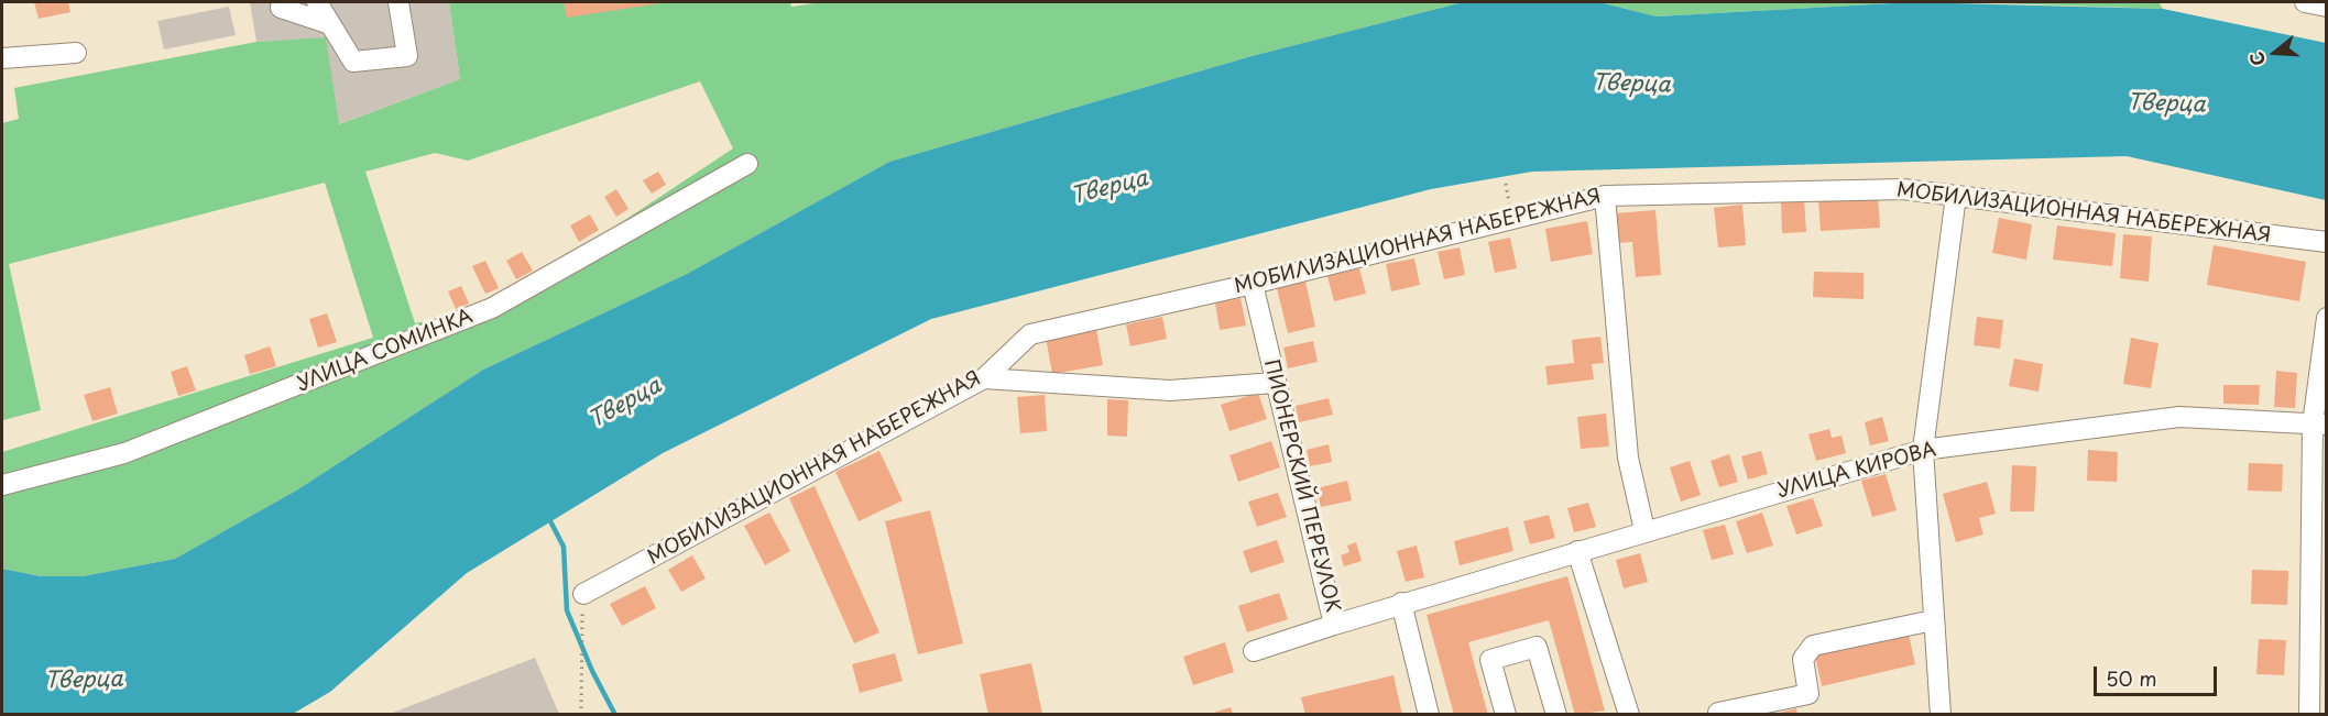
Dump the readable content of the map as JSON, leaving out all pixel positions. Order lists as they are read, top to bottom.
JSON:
{
  "streets": {
    "street": [
      "МОБИЛИЗАЦИОННАЯ НАБЕРЕЖНАЯ",
      "УЛИЦА СОМИНКА",
      "УЛИЦА КИРОВА",
      "ПИОНЕРСКИЙ ПЕРЕУЛОК"
    ]
  },
  "crossings": [
    ["МОБИЛИЗАЦИОННАЯ НАБЕРЕЖНАЯ", "ПИОНЕРСКИЙ ПЕРЕУЛОК"],
    ["УЛИЦА КИРОВА", "ПИОНЕРСКИЙ ПЕРЕУЛОК"]
  ],
  "water": ["Тверца"],
  "scale_bar": "50 m",
  "north": "left"
}
